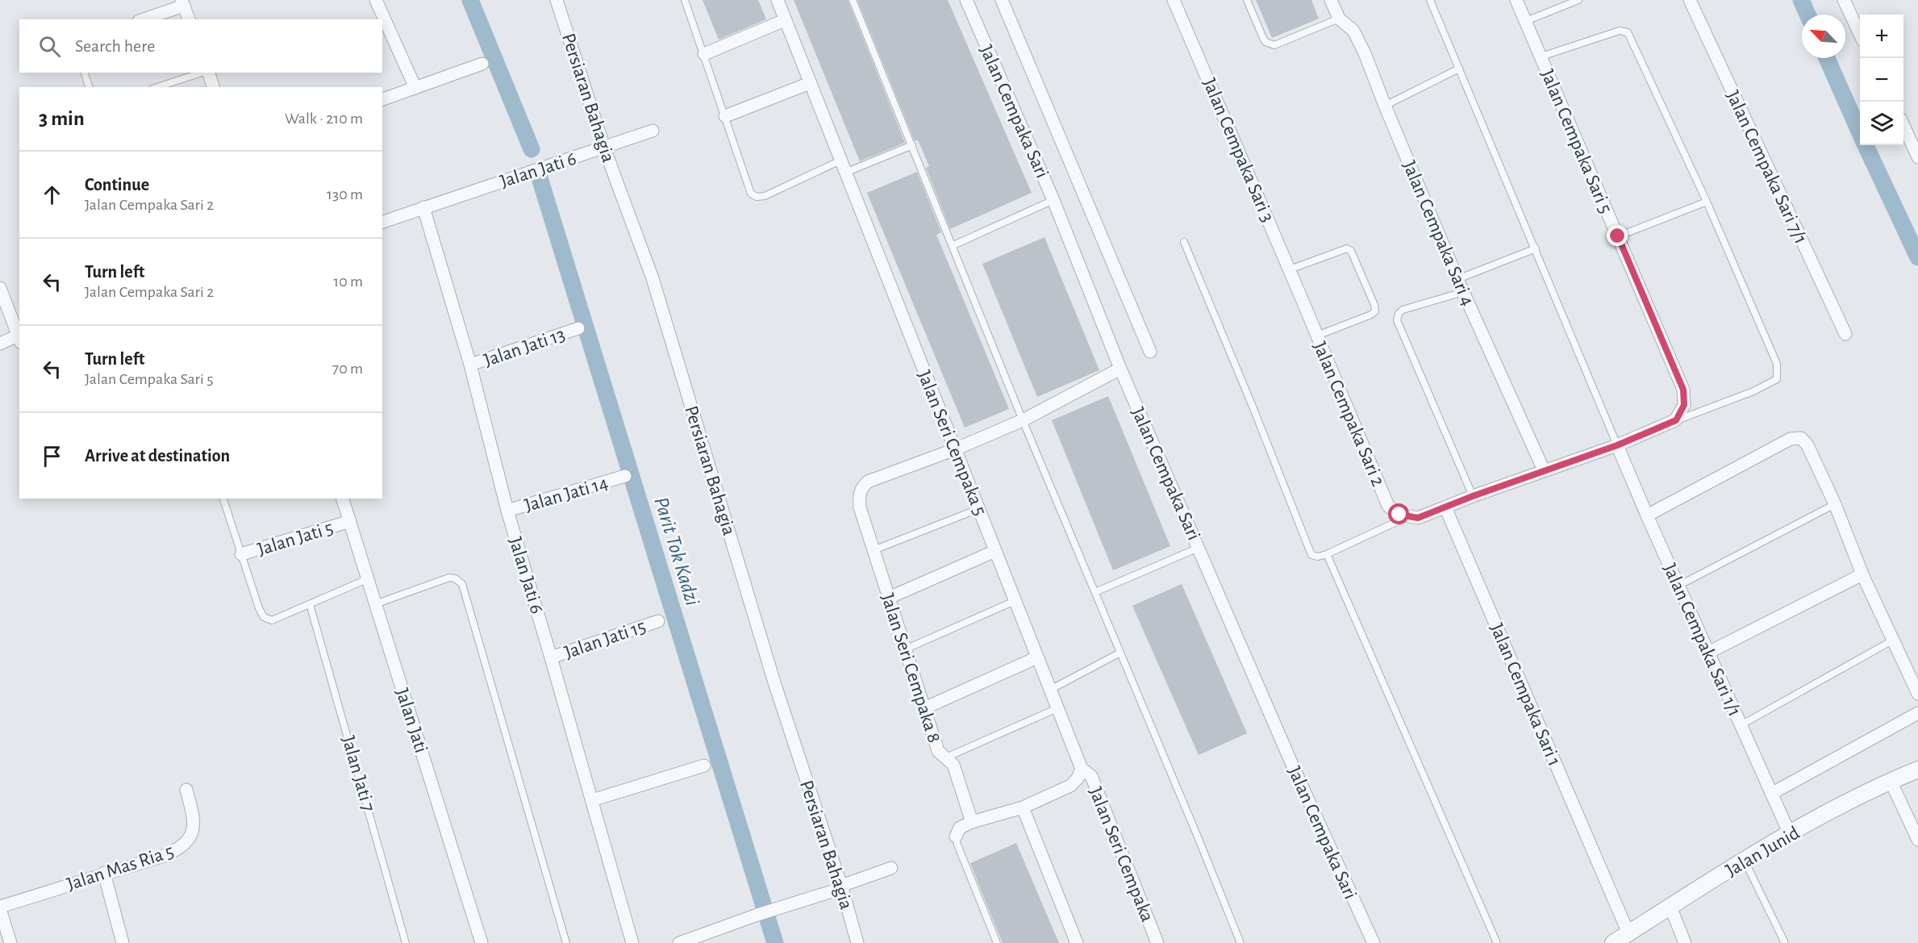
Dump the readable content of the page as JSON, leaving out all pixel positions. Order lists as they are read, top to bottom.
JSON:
{
  "streets": {
    "street": [
      "Persiaran Bahagia",
      "Jalan Cempaka Sari",
      "Jalan Cempaka Sari 5",
      "Jalan Cempaka Sari 3",
      "Jalan Cempaka Sari 7/1",
      "Jalan Jati 6",
      "Jalan Cempaka Sari 4",
      "Jalan Jati 13",
      "Jalan Cempaka Sari 2",
      "Jalan Seri Cempaka 5",
      "Jalan Jati 14",
      "Jalan Jati 5",
      "Jalan Jati 15",
      "Jalan Cempaka Sari 1/1",
      "Jalan Seri Cempaka 8",
      "Jalan Cempaka Sari 1",
      "Jalan Jati",
      "Jalan Junid",
      "Jalan Seri Cempaka",
      "Jalan Mas Ria 5"
    ],
    "lane": ["Jalan Jati 7"]
  },
  "crossings": [
    ["Persiaran Bahagia", "Jalan Jati 6"],
    ["Jalan Cempaka Sari 3", "Jalan Cempaka Sari 2"],
    ["Jalan Jati 6", "Jalan Jati 13"],
    ["Jalan Jati 6", "Jalan Jati 14"],
    ["Jalan Jati 6", "Jalan Jati 15"],
    ["Jalan Seri Cempaka 5", "Jalan Seri Cempaka 8"],
    ["Jalan Seri Cempaka 5", "Jalan Seri Cempaka"],
    ["Jalan Jati 5", "Jalan Jati"],
    ["Jalan Cempaka Sari 1/1", "Jalan Junid"],
    ["Jalan Cempaka Sari 1", "Jalan Junid"]
  ],
  "water": ["Parit Tok Kadzi"],
  "north": "top left",
  "page": {
    "map_buttons": ["+", "−"],
    "search": "Search here",
    "heading": ["3 min", "Walk · 210 m"],
    "list": [
      ["Continue", "Jalan Cempaka Sari 2", "130 m"],
      ["Turn left", "Jalan Cempaka Sari 2", "10 m"],
      ["Turn left", "Jalan Cempaka Sari 5", "70 m"],
      "Arrive at destination"
    ]
  }
}
